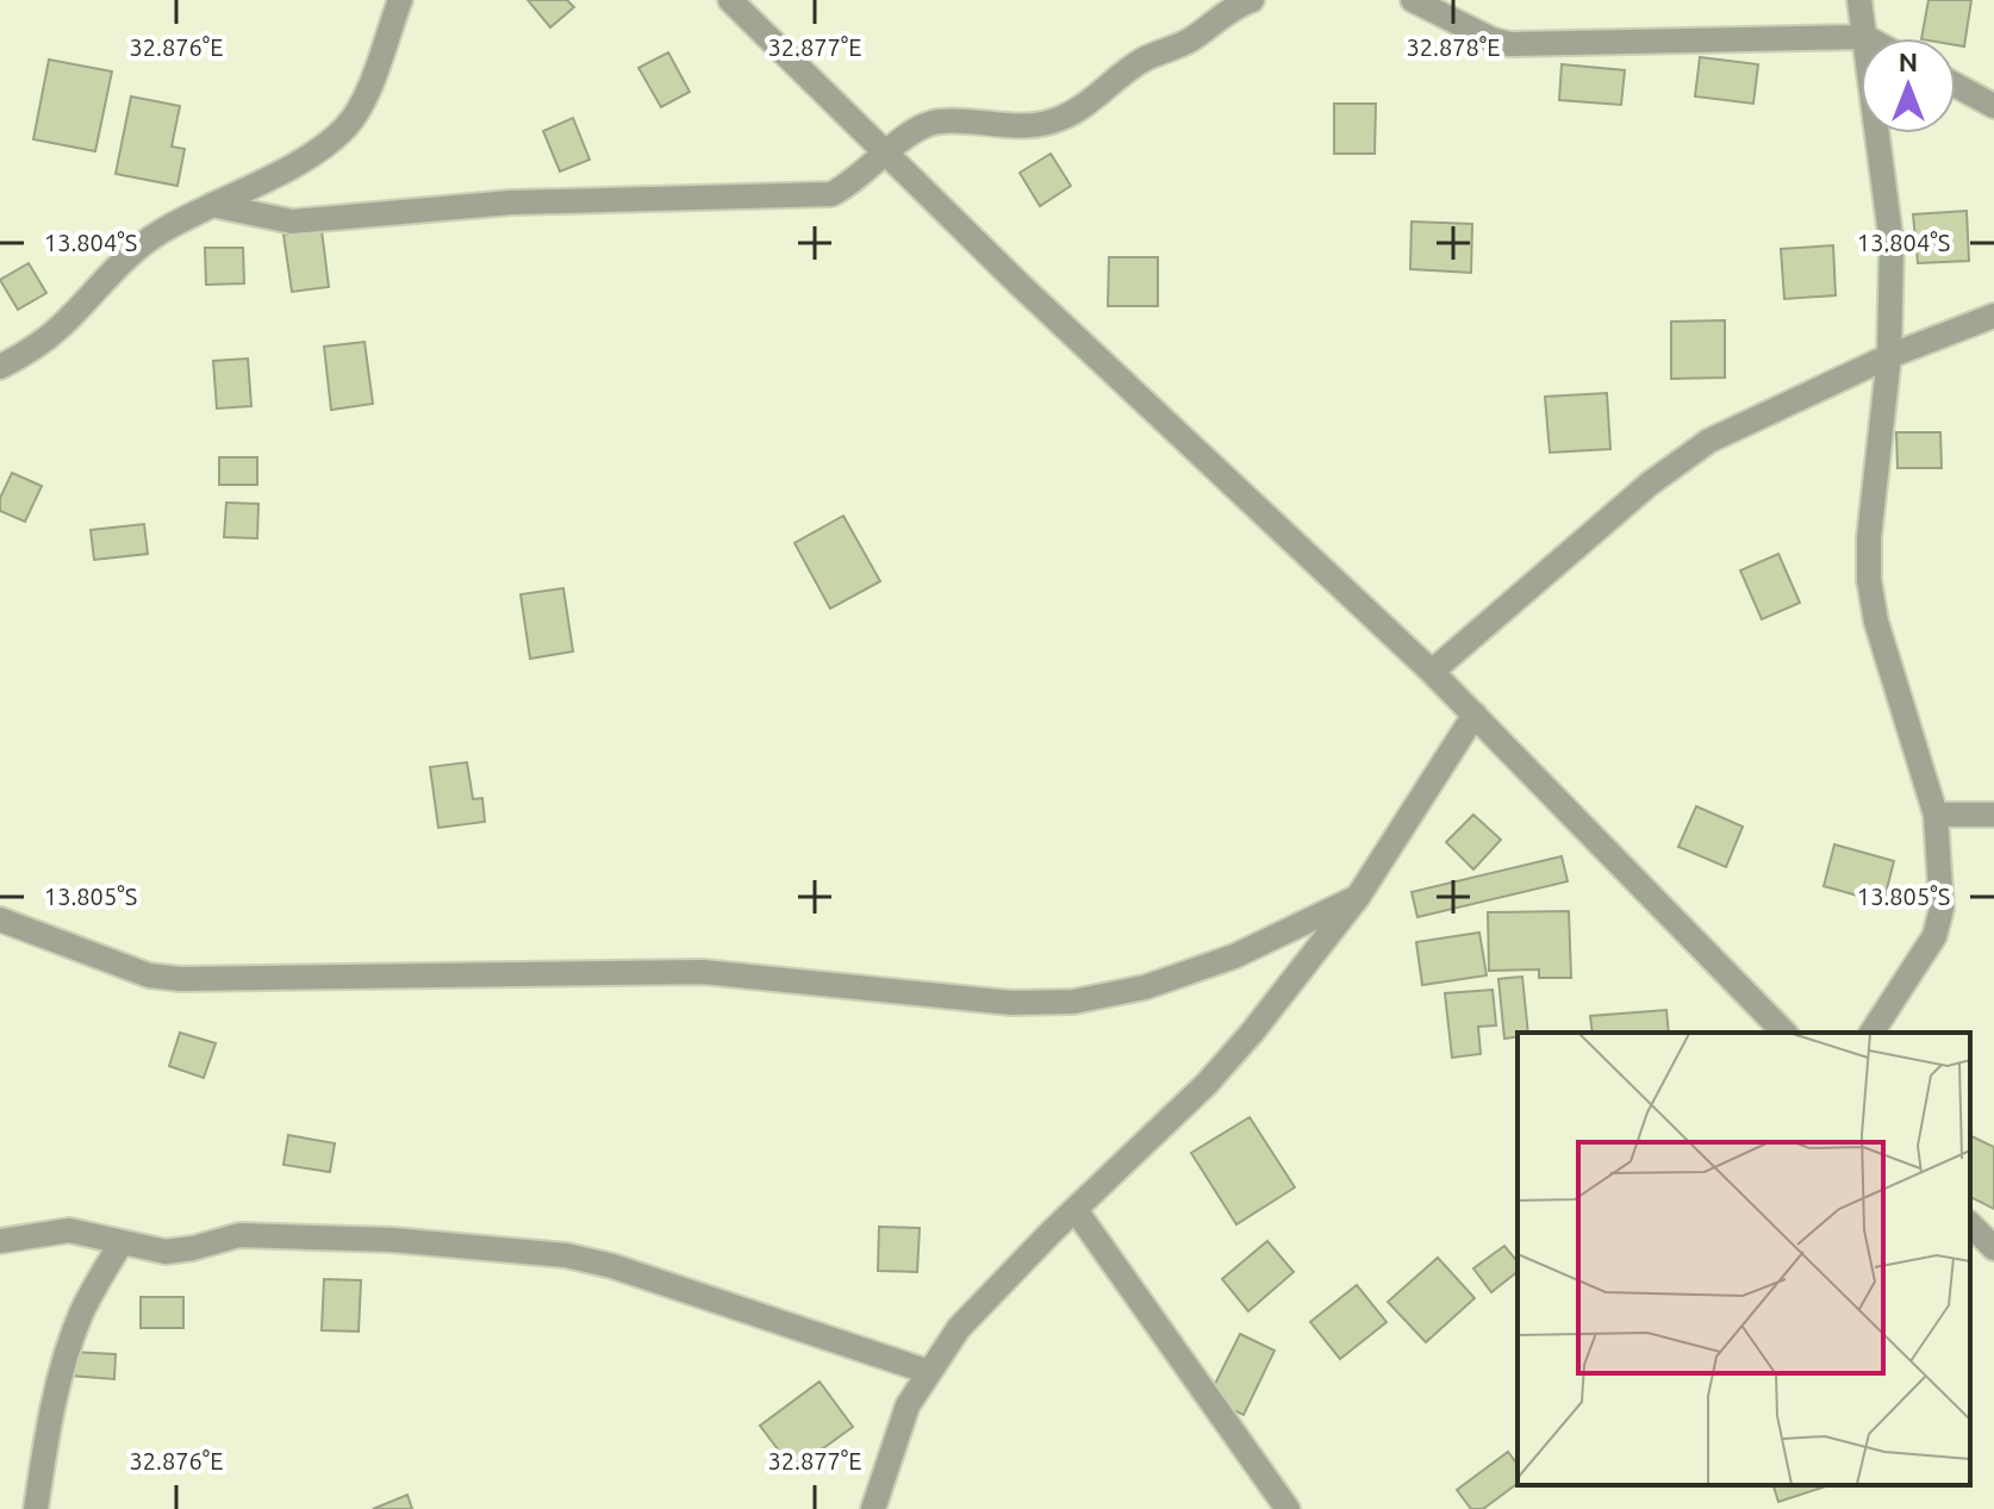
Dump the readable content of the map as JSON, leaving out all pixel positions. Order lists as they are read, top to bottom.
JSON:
{
  "north": "top",
  "coordinates": [
    "32.876°E",
    "32.877°E",
    "32.878°E",
    "13.804°S",
    "13.805°S"
  ]
}
